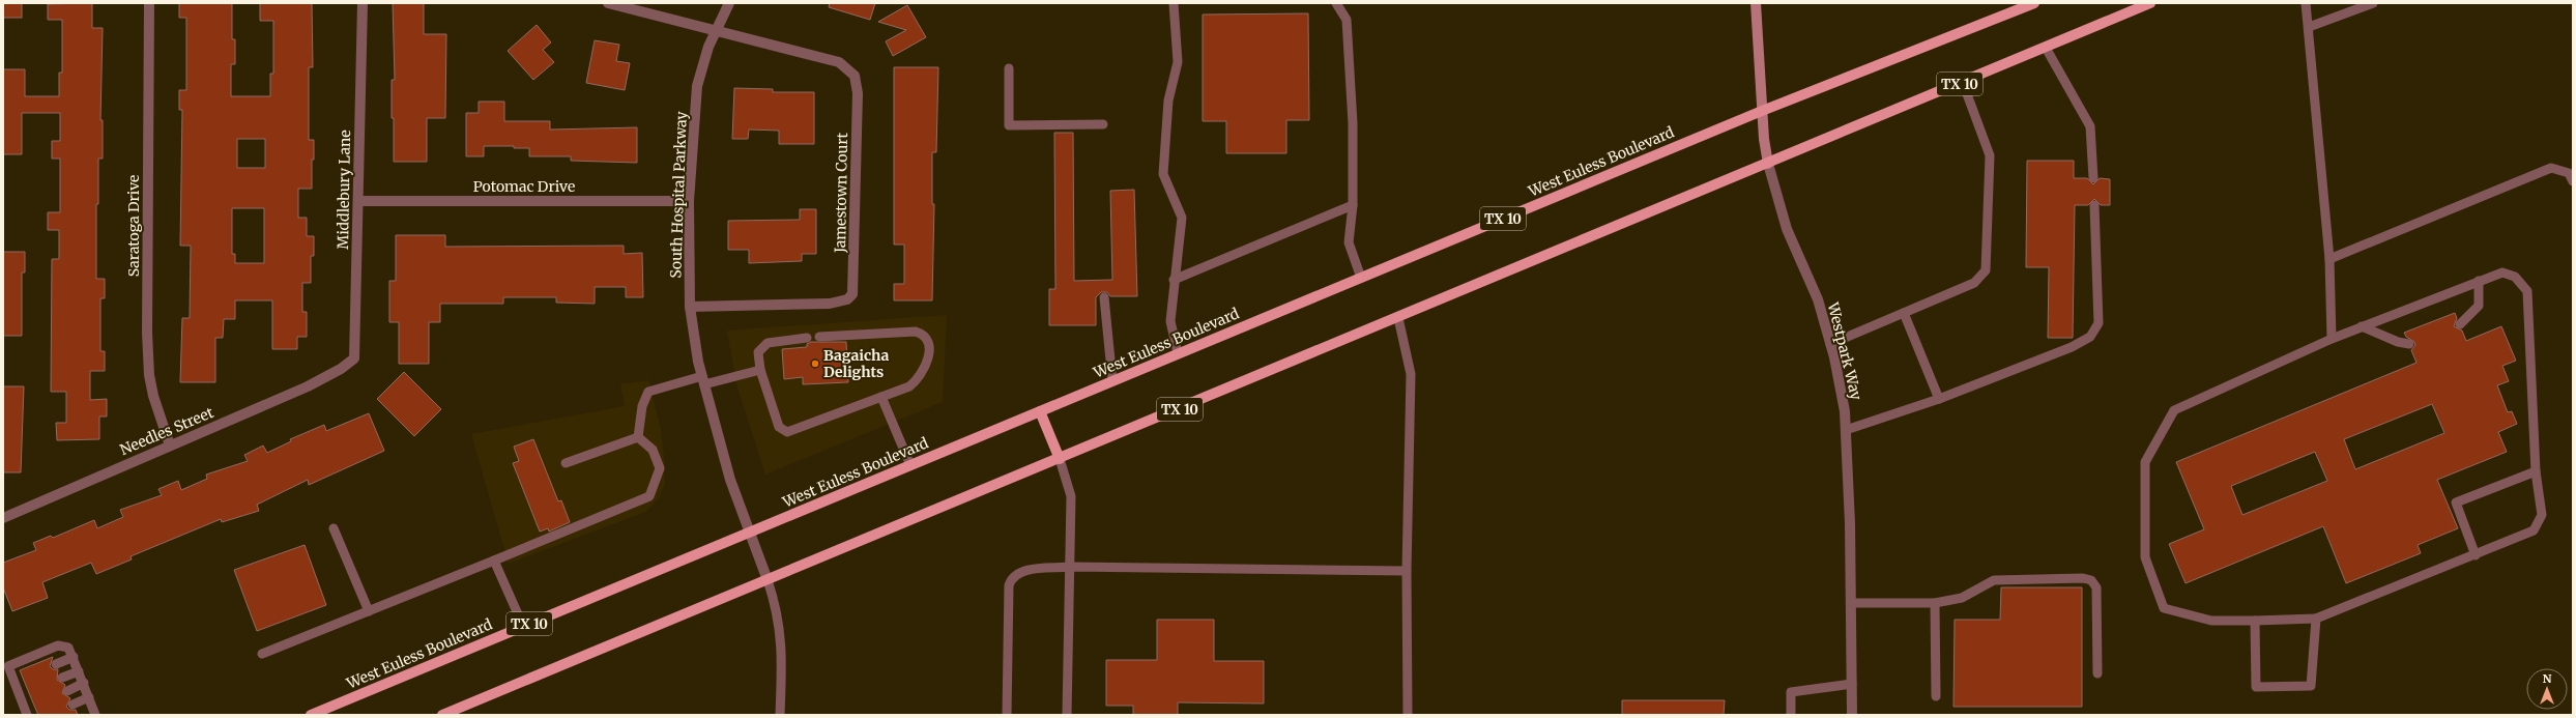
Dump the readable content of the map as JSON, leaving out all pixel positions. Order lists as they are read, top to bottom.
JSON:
{
  "streets": {
    "main road": ["TX 10", "West Euless Boulevard", "Westpark Way"],
    "street": [
      "Potomac Drive",
      "Middlebury Lane",
      "Jamestown Court",
      "South Hospital Parkway",
      "Saratoga Drive",
      "Needles Street"
    ]
  },
  "crossings": [
    ["TX 10", "South Hospital Parkway"],
    ["TX 10", "Westpark Way"],
    ["West Euless Boulevard", "South Hospital Parkway"],
    ["West Euless Boulevard", "Westpark Way"],
    ["Potomac Drive", "Middlebury Lane"],
    ["Potomac Drive", "South Hospital Parkway"],
    ["Middlebury Lane", "Needles Street"],
    ["Jamestown Court", "South Hospital Parkway"],
    ["Saratoga Drive", "Needles Street"]
  ],
  "places": ["Bagaicha Delights"],
  "north": "top"
}
